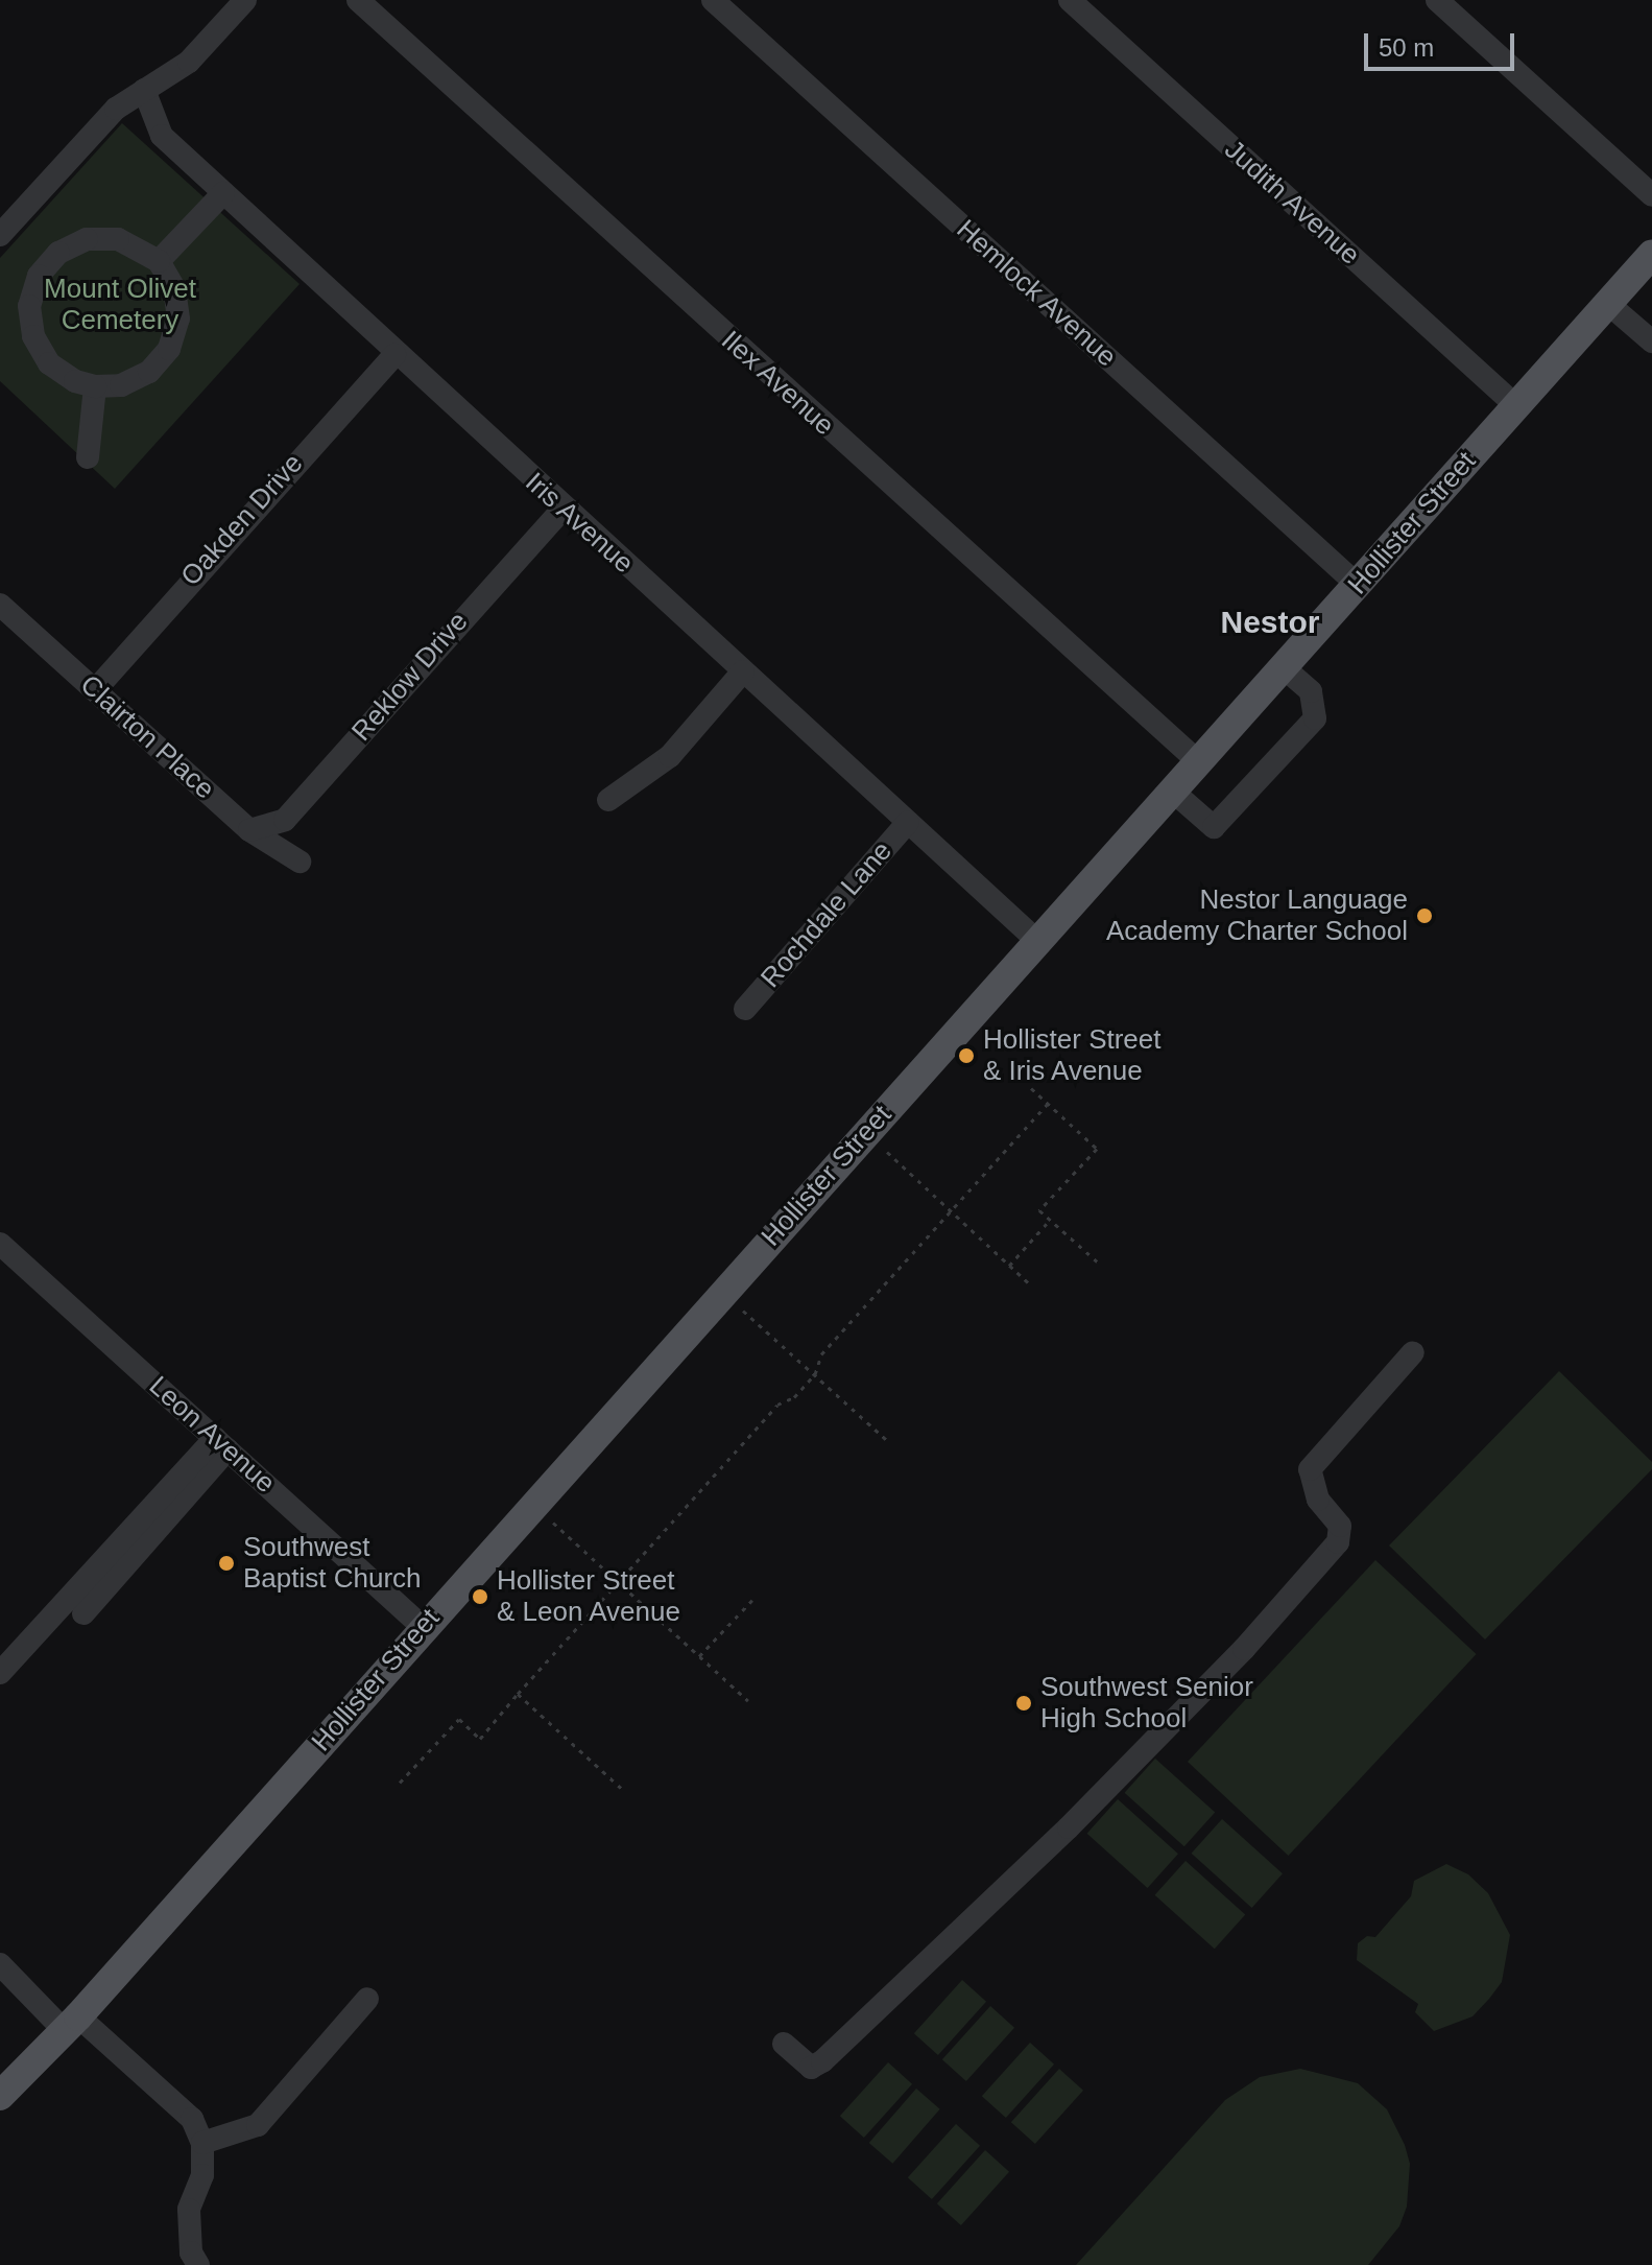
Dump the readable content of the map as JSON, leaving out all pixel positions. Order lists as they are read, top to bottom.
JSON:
{
  "streets": {
    "main road": ["Hollister Street"],
    "street": [
      "Judith Avenue",
      "Hemlock Avenue",
      "Ilex Avenue",
      "Oakden Drive",
      "Iris Avenue",
      "Reklow Drive",
      "Clairton Place",
      "Rochdale Lane",
      "Leon Avenue"
    ]
  },
  "crossings": [
    ["Judith Avenue", "Hollister Street"],
    ["Hemlock Avenue", "Hollister Street"],
    ["Ilex Avenue", "Hollister Street"],
    ["Oakden Drive", "Iris Avenue"],
    ["Oakden Drive", "Clairton Place"],
    ["Iris Avenue", "Hollister Street"],
    ["Iris Avenue", "Reklow Drive"],
    ["Iris Avenue", "Rochdale Lane"],
    ["Hollister Street", "Leon Avenue"],
    ["Reklow Drive", "Clairton Place"]
  ],
  "districts": ["Nestor"],
  "parks": ["Mount Olivet Cemetery"],
  "places": [
    "Nestor Language Academy Charter School",
    "Hollister Street & Iris Avenue",
    "Southwest Baptist Church",
    "Hollister Street & Leon Avenue",
    "Southwest Senior High School"
  ],
  "scale_bar": "50 m"
}
